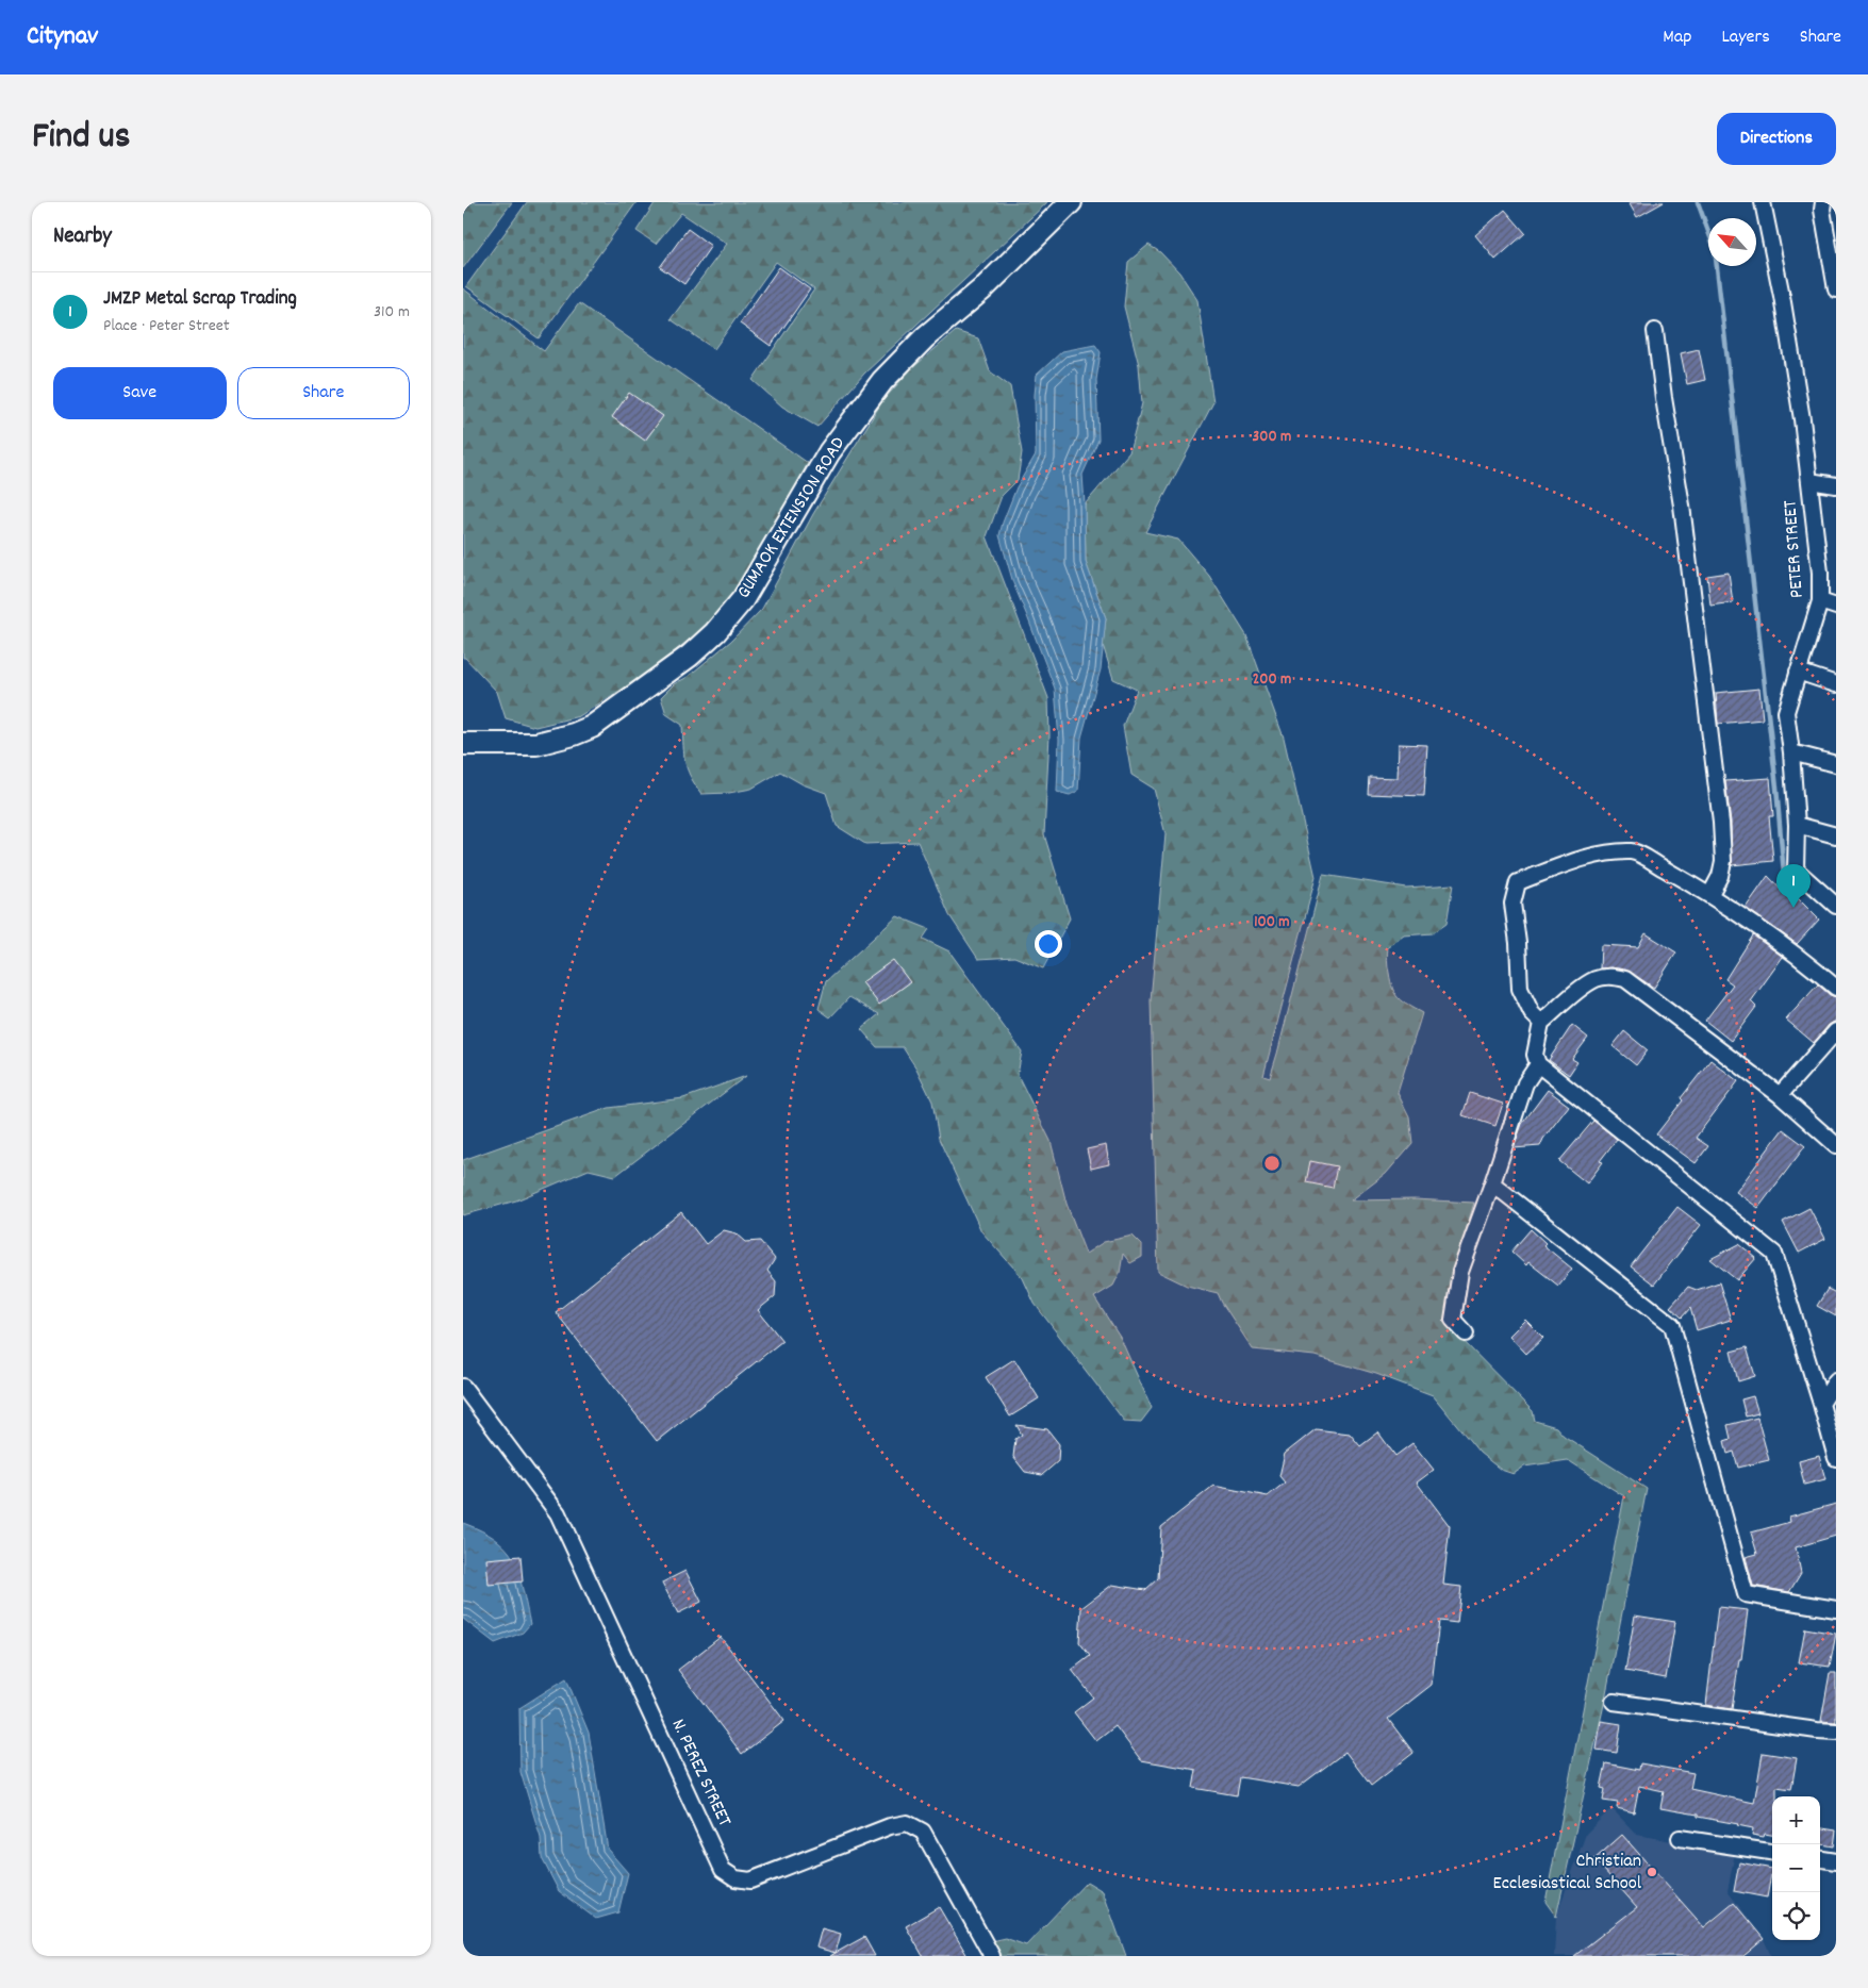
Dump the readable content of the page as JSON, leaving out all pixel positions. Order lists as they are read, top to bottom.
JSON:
{
  "streets": {
    "street": ["GUMAOK EXTENSION ROAD", "PETER STREET", "N. PEREZ STREET"]
  },
  "places": ["Christian Ecclesiastical School"],
  "north": "top left",
  "page": {
    "header": "Citynav",
    "nav": ["Map", "Layers", "Share"],
    "title": "Find us",
    "buttons": [
      "Directions",
      ["Save", "Share"]
    ],
    "heading": "Nearby",
    "list": [
      {
        "mark": "1",
        "name": "JMZP Metal Scrap Trading",
        "note": "Place · Peter Street",
        "value": "310 m"
      }
    ],
    "pins": "1",
    "map_buttons": ["+", "−"]
  },
  "rings": ["300 m", "200 m", "100 m"]
}
